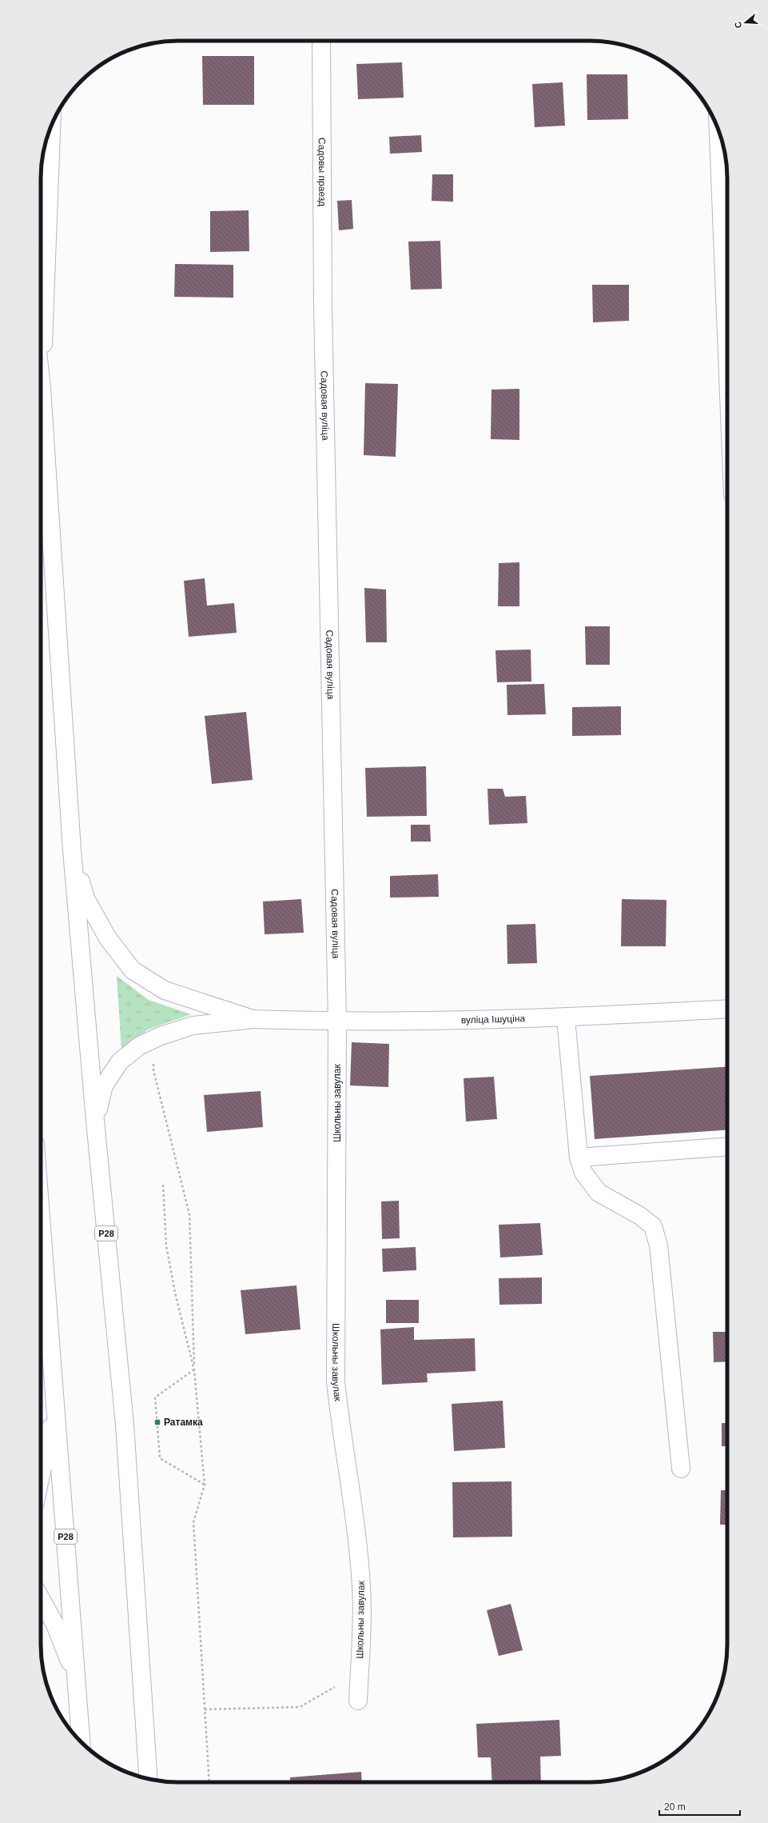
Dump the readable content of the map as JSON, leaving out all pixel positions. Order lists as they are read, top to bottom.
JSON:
{
  "streets": {
    "main road": [
      "Садовы праезд",
      "Садовая вуліца",
      "вуліца Ішуціна",
      "Школьны завулак",
      "Р28"
    ]
  },
  "crossings": [
    ["Садовы праезд", "Садовая вуліца"],
    ["Садовая вуліца", "вуліца Ішуціна"],
    ["Садовая вуліца", "Школьны завулак"],
    ["вуліца Ішуціна", "Школьны завулак"]
  ],
  "places": {
    "transit": ["Ратамка"]
  },
  "scale_bar": "20 m",
  "north": "left"
}
